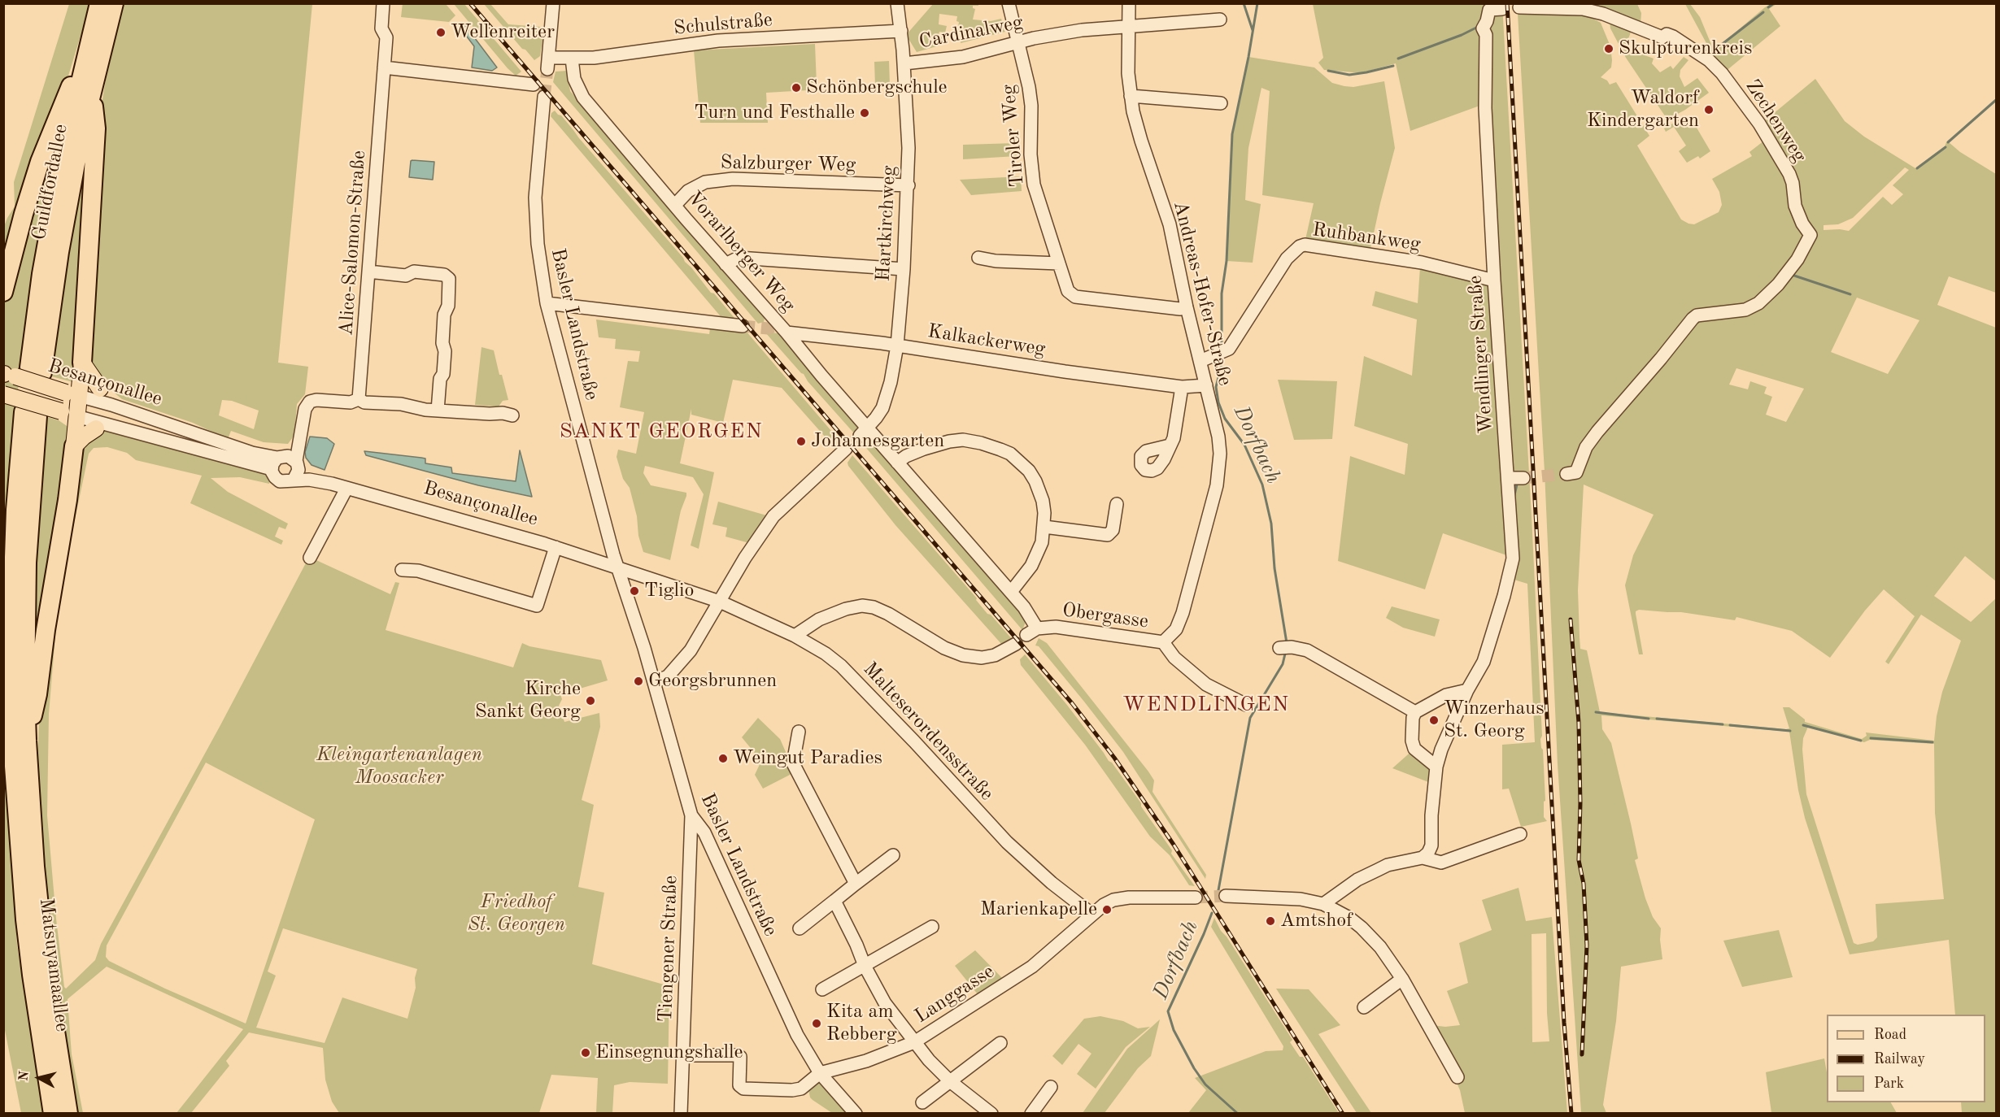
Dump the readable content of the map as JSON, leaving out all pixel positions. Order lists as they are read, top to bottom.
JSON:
{
  "streets": {
    "highway": ["Guildfordallee", "Matsuyamaallee"],
    "main road": ["Besançonallee"],
    "street": [
      "Schulstraße",
      "Cardinalweg",
      "Zechenweg",
      "Tiroler Weg",
      "Salzburger Weg",
      "Hartkirchweg",
      "Ruhbankweg",
      "Alice-Salomon-Straße",
      "Vorarlberger Weg",
      "Andreas-Hofer-Straße",
      "Basler Landstraße",
      "Kalkackerweg",
      "Wendlinger Straße",
      "Obergasse",
      "Malteserordensstraße",
      "Tiengener Straße",
      "Langgasse"
    ]
  },
  "crossings": [
    ["Schulstraße", "Hartkirchweg"],
    ["Schulstraße", "Vorarlberger Weg"],
    ["Cardinalweg", "Tiroler Weg"],
    ["Cardinalweg", "Hartkirchweg"],
    ["Cardinalweg", "Andreas-Hofer-Straße"],
    ["Tiroler Weg", "Andreas-Hofer-Straße"],
    ["Salzburger Weg", "Hartkirchweg"],
    ["Salzburger Weg", "Vorarlberger Weg"],
    ["Hartkirchweg", "Vorarlberger Weg"],
    ["Hartkirchweg", "Kalkackerweg"],
    ["Ruhbankweg", "Andreas-Hofer-Straße"],
    ["Ruhbankweg", "Wendlinger Straße"],
    ["Vorarlberger Weg", "Kalkackerweg"],
    ["Vorarlberger Weg", "Obergasse"],
    ["Andreas-Hofer-Straße", "Kalkackerweg"],
    ["Andreas-Hofer-Straße", "Obergasse"],
    ["Basler Landstraße", "Besançonallee"],
    ["Basler Landstraße", "Malteserordensstraße"],
    ["Basler Landstraße", "Tiengener Straße"],
    ["Basler Landstraße", "Langgasse"],
    ["Besançonallee", "Malteserordensstraße"],
    ["Malteserordensstraße", "Langgasse"]
  ],
  "districts": ["SANKT GEORGEN", "WENDLINGEN"],
  "water": ["Dorfbach"],
  "parks": ["Kleingartenanlagen Moosacker", "Friedhof St. Georgen"],
  "places": [
    "Wellenreiter",
    "Skulpturenkreis",
    "Schönbergschule",
    "Waldorf Kindergarten",
    "Turn und Festhalle",
    "Johannesgarten",
    "Tiglio",
    "Georgsbrunnen",
    "Kirche Sankt Georg",
    "Winzerhaus St. Georg",
    "Weingut Paradies",
    "Marienkapelle",
    "Amtshof",
    "Kita am Rebberg",
    "Einsegnungshalle"
  ],
  "legend": ["Road", "Railway", "Park"],
  "north": "left"
}
